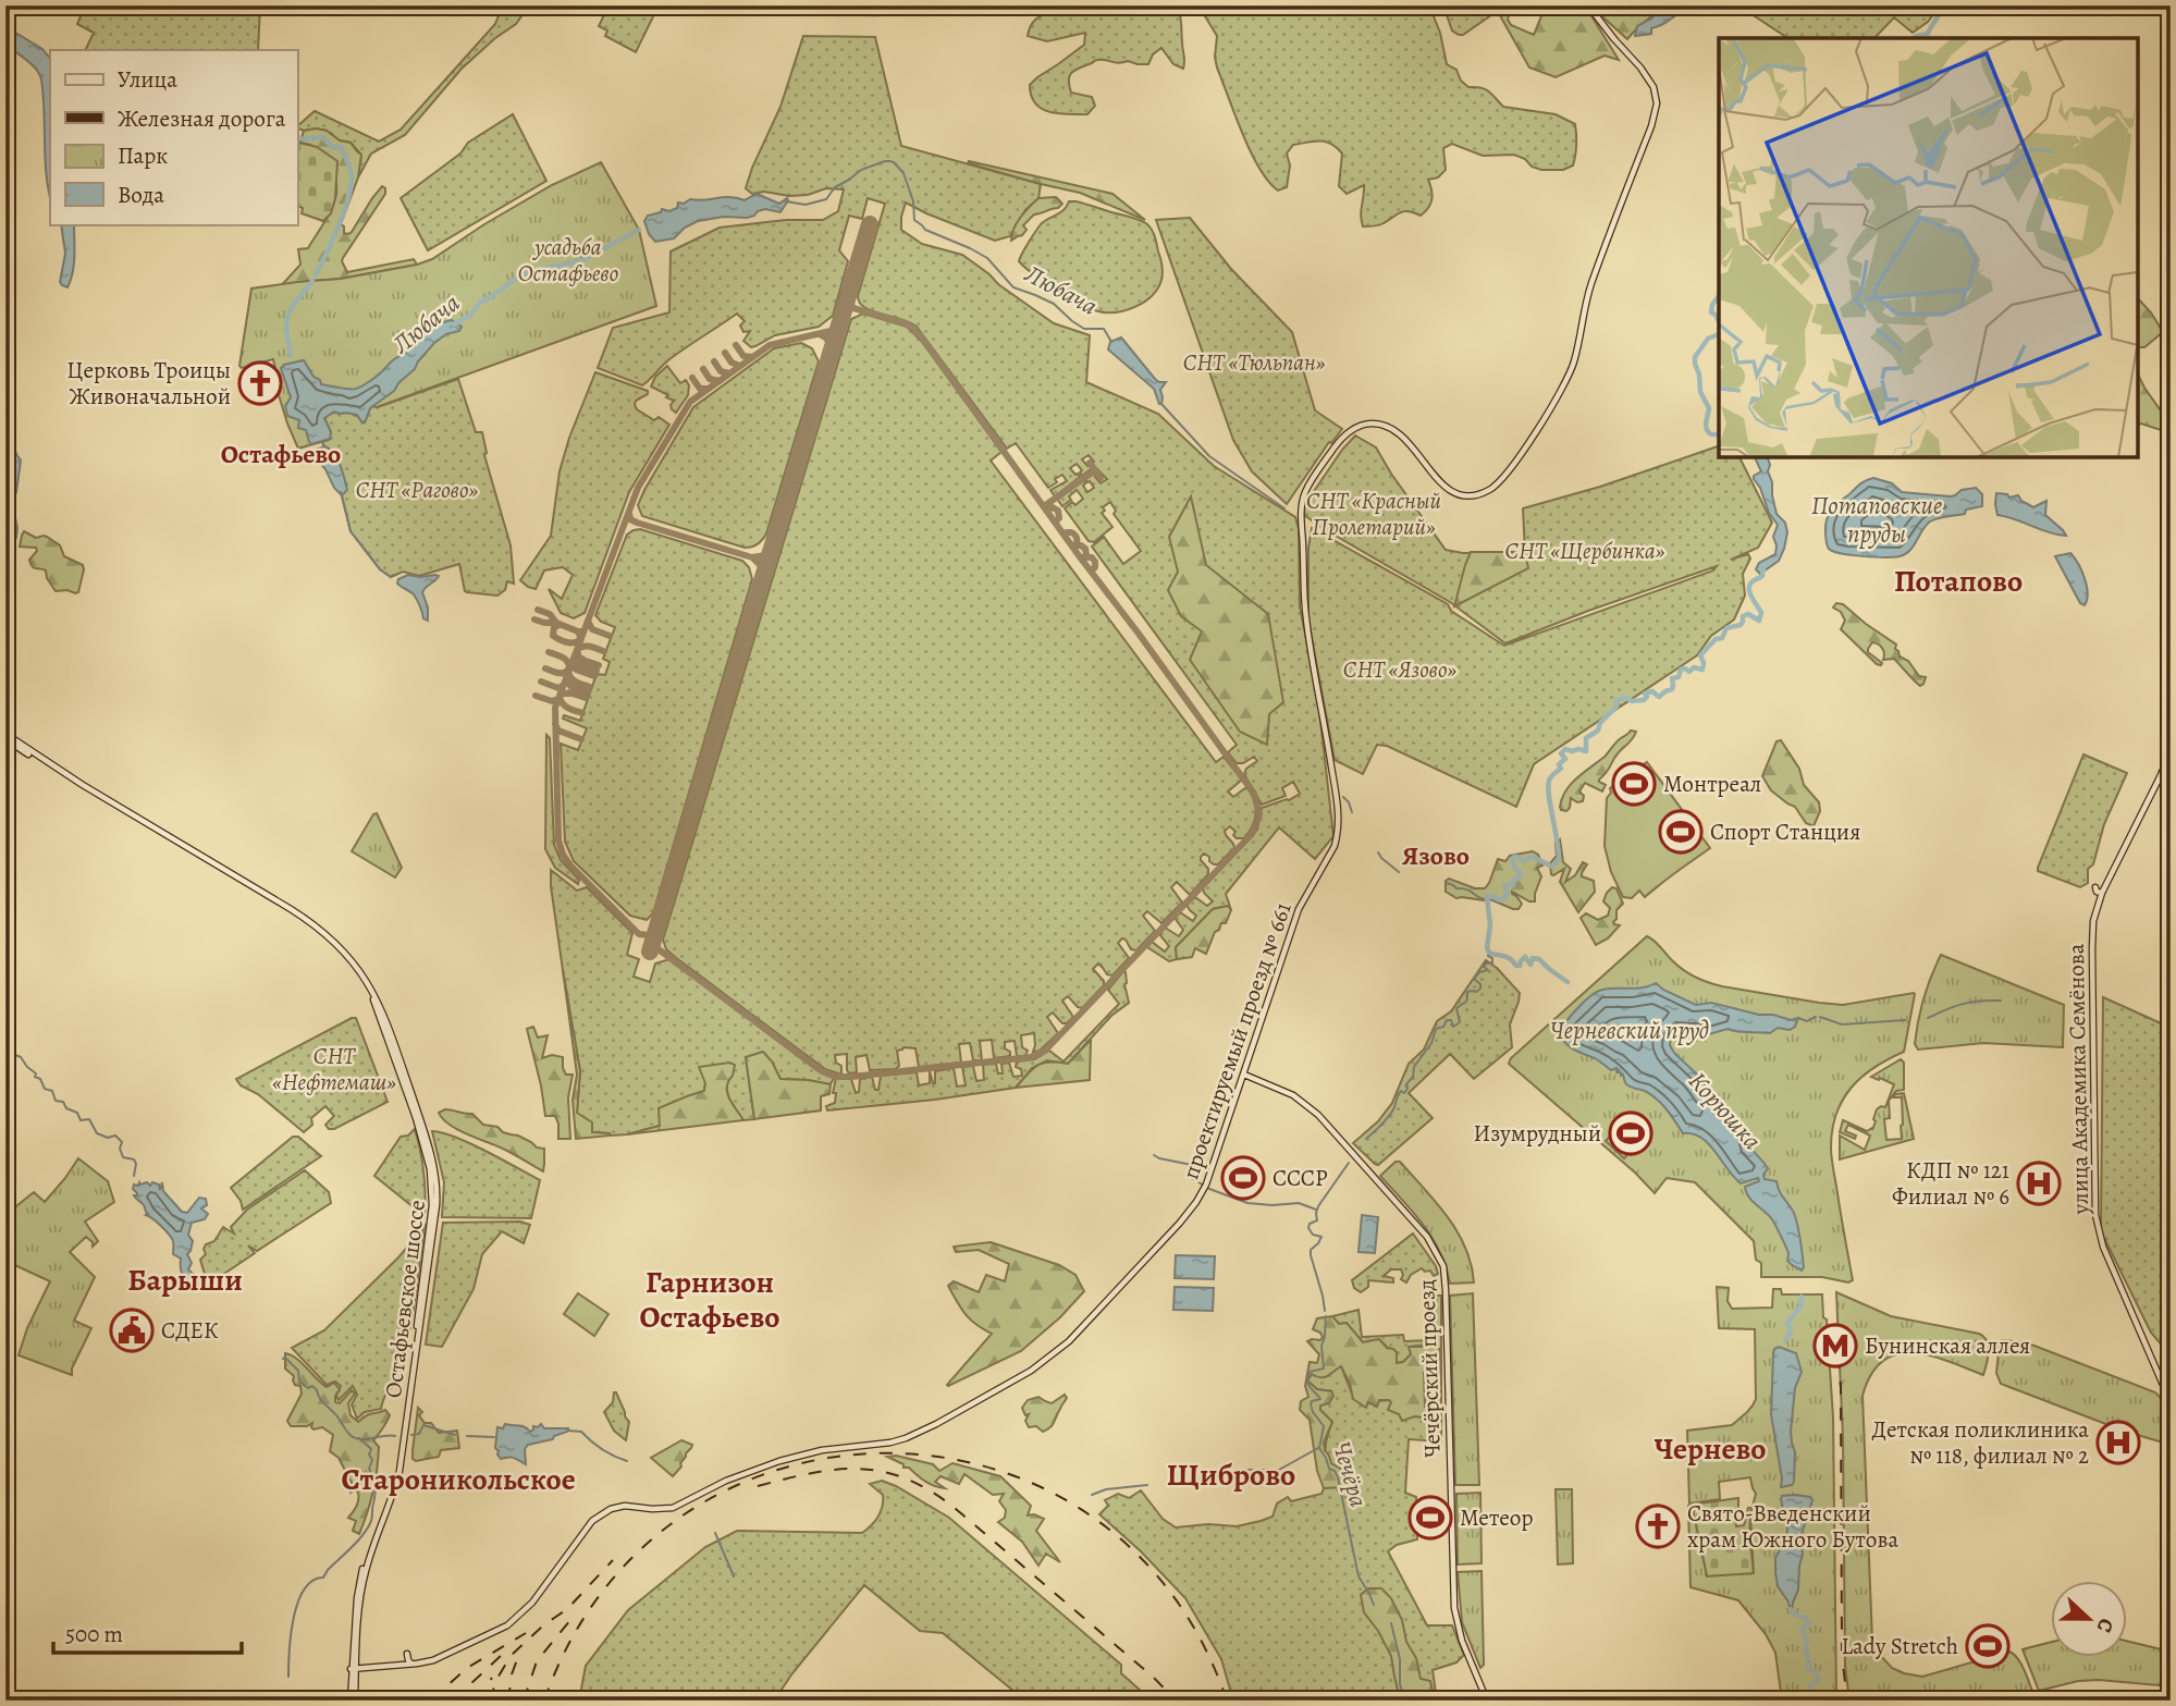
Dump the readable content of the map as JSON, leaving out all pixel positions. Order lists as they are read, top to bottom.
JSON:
{
  "streets": {
    "main road": [
      "проектируемый проезд № 661",
      "улица Академика Семёнова",
      "Остафьевское шоссе",
      "Чечёрский проезд"
    ]
  },
  "crossings": [
    ["проектируемый проезд № 661", "Остафьевское шоссе"],
    ["проектируемый проезд № 661", "Чечёрский проезд"]
  ],
  "districts": [
    "Остафьево",
    "Потапово",
    "Язово",
    "Барыши",
    "Гарнизон Остафьево",
    "Чернево",
    "Щиброво",
    "Староникольское"
  ],
  "water": [
    "Любача",
    "Потаповские пруды",
    "Черневский пруд",
    "Корюшка",
    "Чечёра"
  ],
  "parks": [
    "усадьба Остафьево",
    "СНТ «Тюльпан»",
    "СНТ «Рагово»",
    "СНТ «Красный Пролетарий»",
    "СНТ «Щербинка»",
    "СНТ «Язово»",
    "СНТ «Нефтемаш»"
  ],
  "places": {
    "church": ["Церковь Троицы Живоначальной", "Свято-Введенский храм Южного Бутова"],
    "sports": [
      "Монтреал",
      "Спорт Станция",
      "Изумрудный",
      "СССР",
      "Метеор",
      "Lady Stretch"
    ],
    "hospital": ["КДП № 121 Филиал № 6", "Детская поликлиника № 118, филиал № 2"],
    "public building": ["СДЕК"],
    "metro station": ["Бунинская аллея"]
  },
  "legend": [
    "Улица",
    "Железная дорога",
    "Парк",
    "Вода"
  ],
  "scale_bar": "500 m",
  "north": "right"
}
